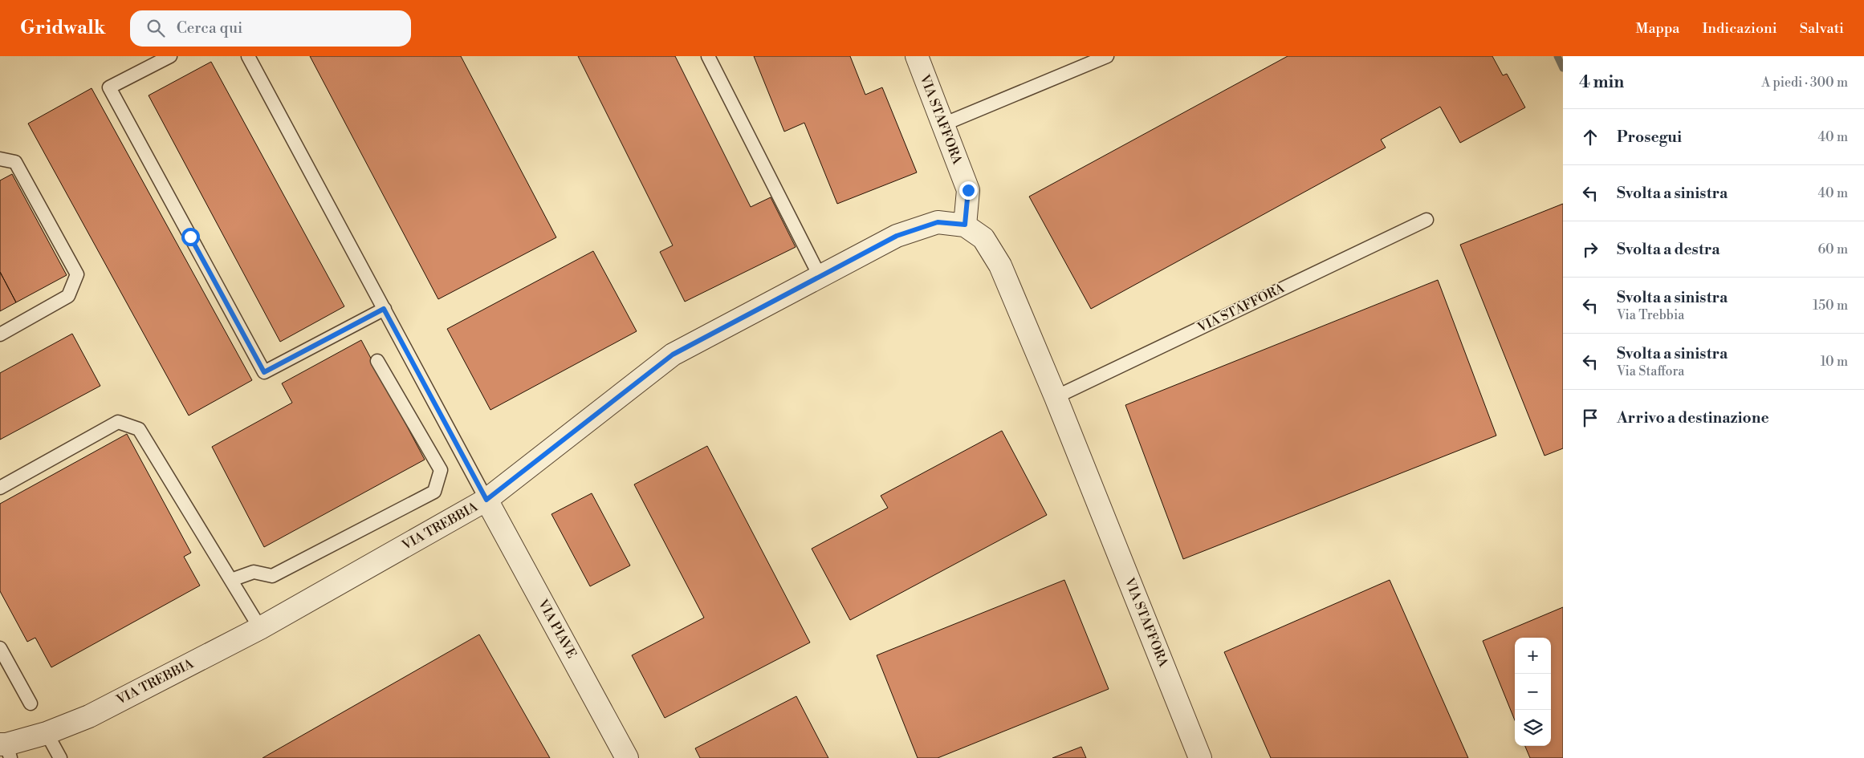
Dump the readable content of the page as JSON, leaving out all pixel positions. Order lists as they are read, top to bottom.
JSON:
{
  "streets": {
    "street": ["VIA STAFFORA", "VIA TREBBIA", "VIA PIAVE"]
  },
  "crossings": [
    ["VIA STAFFORA", "VIA TREBBIA"],
    ["VIA TREBBIA", "VIA PIAVE"]
  ],
  "page": {
    "header": "Gridwalk",
    "search": "Cerca qui",
    "nav": ["Mappa", "Indicazioni", "Salvati"],
    "heading": ["4 min", "A piedi · 300 m"],
    "list": [
      ["Prosegui", "40 m"],
      ["Svolta a sinistra", "40 m"],
      ["Svolta a destra", "60 m"],
      ["Svolta a sinistra", "Via Trebbia", "150 m"],
      ["Svolta a sinistra", "Via Staffora", "10 m"],
      "Arrivo a destinazione"
    ],
    "map_buttons": ["+", "−"]
  }
}
